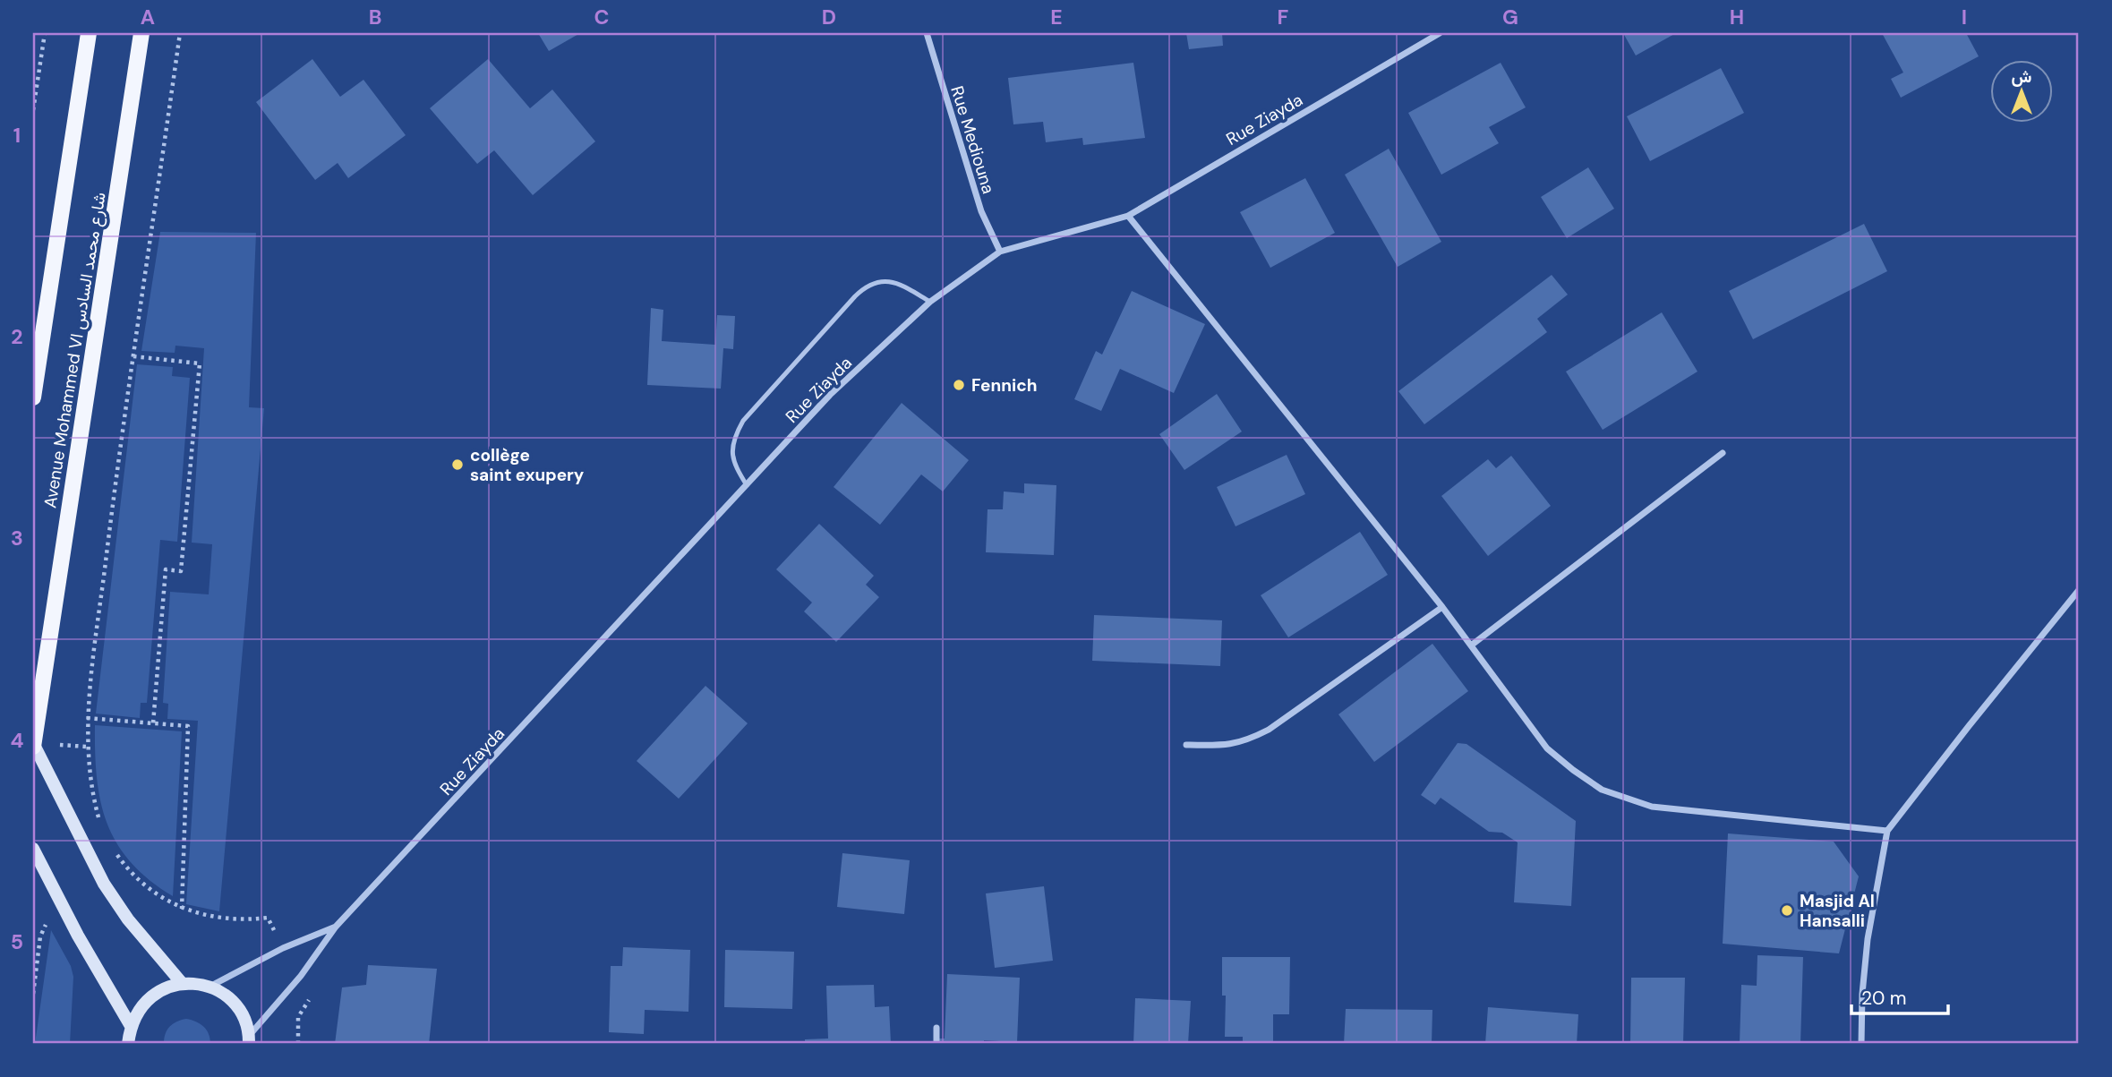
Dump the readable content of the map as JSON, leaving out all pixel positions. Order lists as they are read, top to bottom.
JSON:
{
  "streets": {
    "main road": ["Avenue Mohammed VI شارع محمد السادس"],
    "street": ["Rue Ziayda", "Rue Mediouna"]
  },
  "crossings": [
    ["Rue Ziayda", "Rue Mediouna"]
  ],
  "places": ["Fennich", "collège saint exupery", "Masjid Al Hansalli"],
  "scale_bar": "20 m",
  "north": "top",
  "grid": {
    "columns": [
      "A",
      "B",
      "C",
      "D",
      "E",
      "F",
      "G",
      "H",
      "I"
    ],
    "rows": [
      "1",
      "2",
      "3",
      "4",
      "5"
    ]
  }
}
